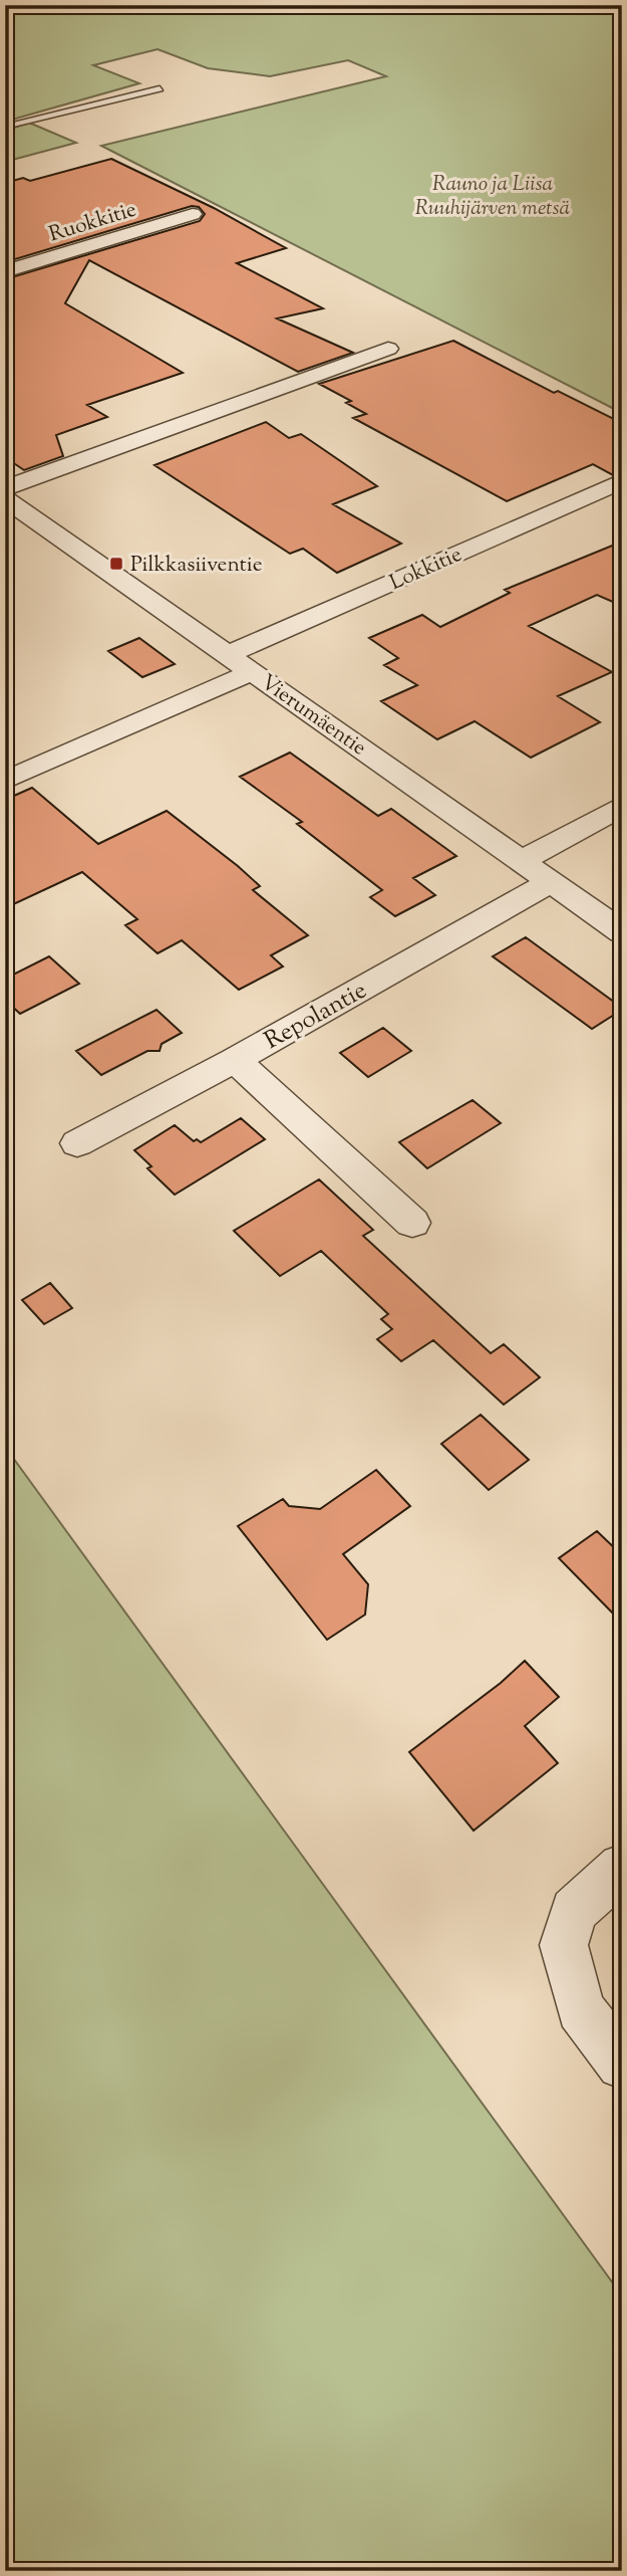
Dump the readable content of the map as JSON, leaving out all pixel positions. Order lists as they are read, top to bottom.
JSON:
{
  "streets": {
    "street": [
      "Ruokkitie",
      "Lokkitie",
      "Vierumäentie",
      "Repolantie"
    ]
  },
  "crossings": [
    ["Lokkitie", "Vierumäentie"],
    ["Vierumäentie", "Repolantie"]
  ],
  "parks": ["Rauno ja Liisa Ruuhijärven metsä"],
  "places": {
    "transit": ["Pilkkasiiventie"]
  }
}
